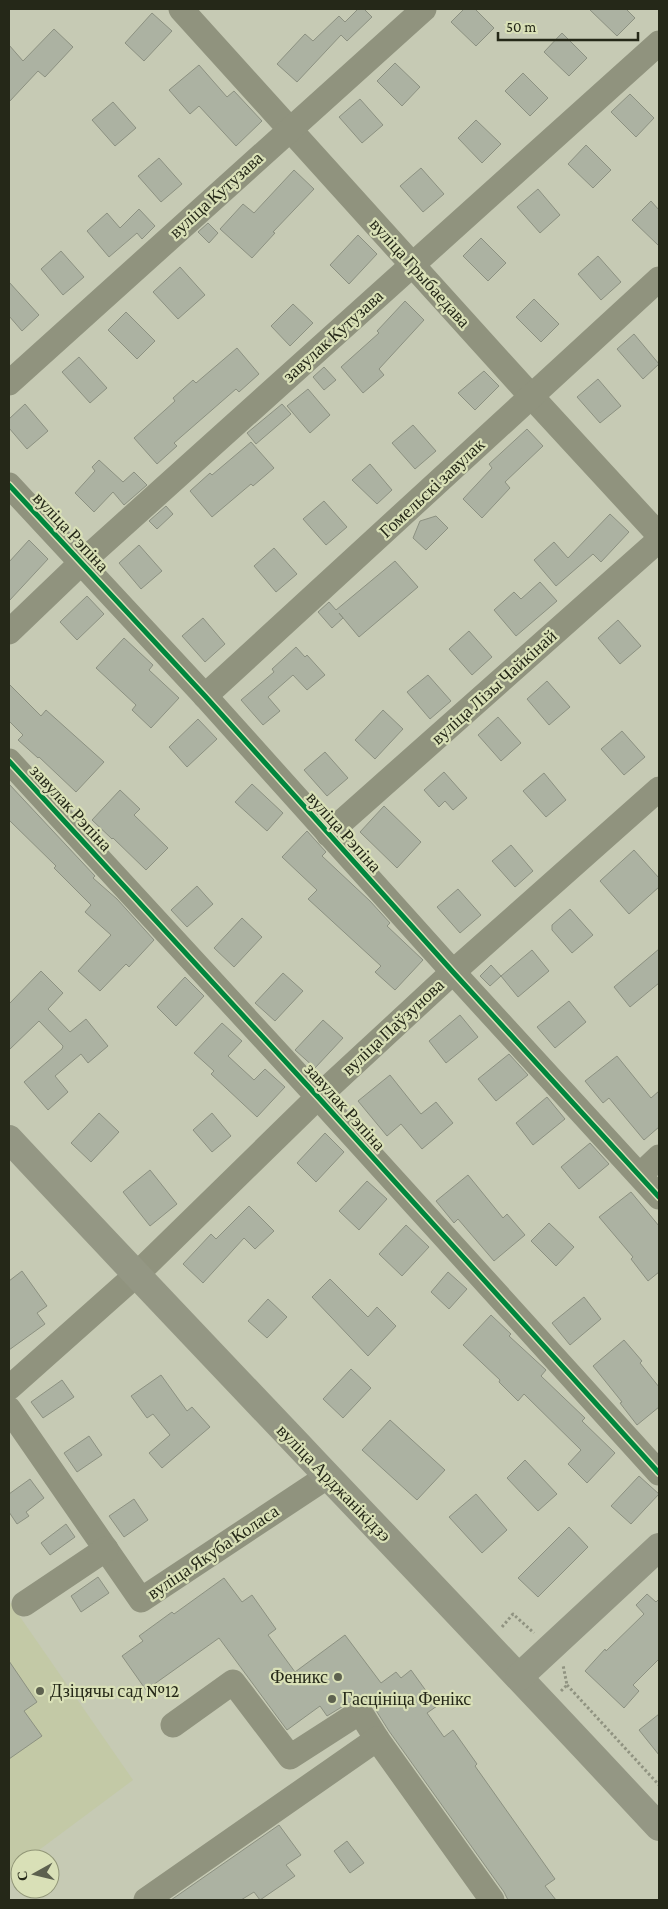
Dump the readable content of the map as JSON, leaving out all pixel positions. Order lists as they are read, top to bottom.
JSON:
{
  "streets": {
    "main road": ["вуліца Арджанікідзэ"],
    "street": [
      "вуліца Кутузава",
      "вуліца Грыбаедава",
      "завулак Кутузава",
      "Гомельскі завулак",
      "вуліца Рэпіна",
      "вуліца Лізы Чайкінай",
      "завулак Рэпіна",
      "вуліца Паўзунова",
      "вуліца Якуба Коласа"
    ]
  },
  "crossings": [
    ["вуліца Кутузава", "вуліца Грыбаедава"],
    ["вуліца Грыбаедава", "завулак Кутузава"],
    ["вуліца Грыбаедава", "Гомельскі завулак"],
    ["завулак Кутузава", "вуліца Рэпіна"],
    ["Гомельскі завулак", "вуліца Рэпіна"],
    ["вуліца Рэпіна", "вуліца Лізы Чайкінай"],
    ["вуліца Рэпіна", "вуліца Паўзунова"],
    ["завулак Рэпіна", "вуліца Паўзунова"],
    ["вуліца Паўзунова", "вуліца Арджанікідзэ"],
    ["вуліца Арджанікідзэ", "вуліца Якуба Коласа"]
  ],
  "places": ["Феникс", "Дзіцячы сад №12", "Гасцініца Фенікс"],
  "scale_bar": "50 m",
  "north": "left"
}
